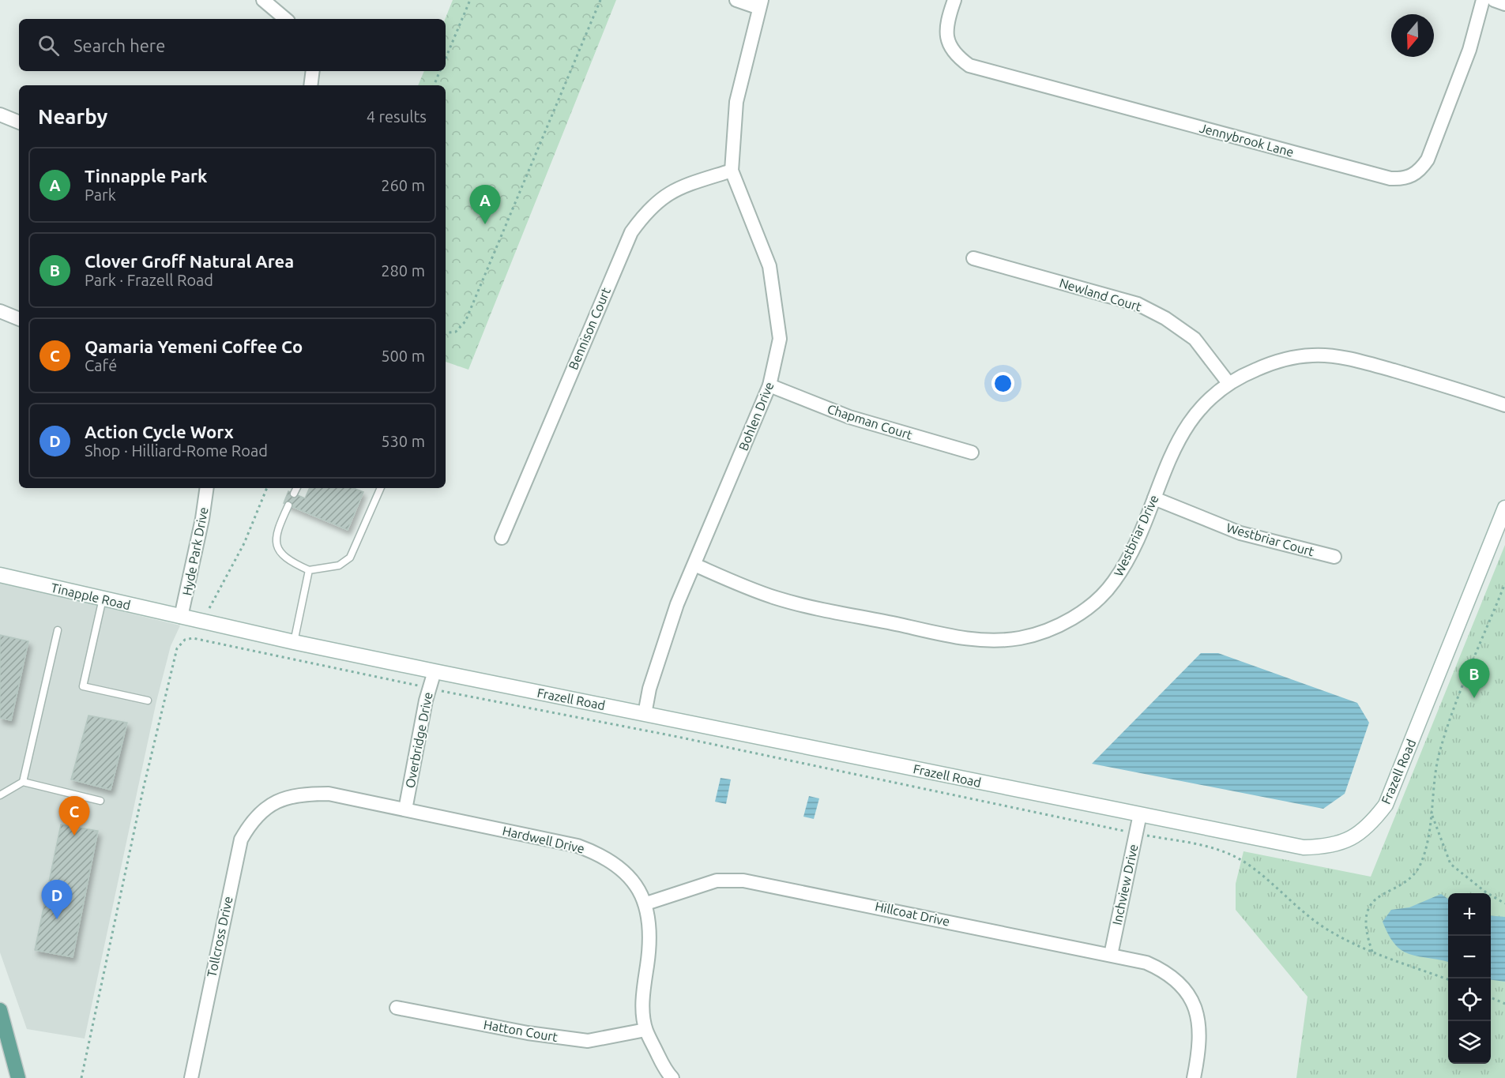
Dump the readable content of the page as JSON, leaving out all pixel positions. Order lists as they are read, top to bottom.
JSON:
{
  "streets": {
    "street": [
      "Jennybrook Lane",
      "Newland Court",
      "Bennison Court",
      "Bohlen Drive",
      "Chapman Court",
      "Westbriar Drive",
      "Westbriar Court",
      "Hyde Park Drive",
      "Tinapple Road",
      "Frazell Road",
      "Overbridge Drive",
      "Hardwell Drive",
      "Inchview Drive",
      "Hillcoat Drive",
      "Tollcross Drive",
      "Hatton Court"
    ]
  },
  "crossings": [
    ["Newland Court", "Westbriar Drive"],
    ["Bennison Court", "Bohlen Drive"],
    ["Bohlen Drive", "Chapman Court"],
    ["Bohlen Drive", "Westbriar Drive"],
    ["Bohlen Drive", "Frazell Road"],
    ["Westbriar Drive", "Westbriar Court"],
    ["Hyde Park Drive", "Tinapple Road"],
    ["Hyde Park Drive", "Frazell Road"],
    ["Tinapple Road", "Frazell Road"],
    ["Frazell Road", "Overbridge Drive"],
    ["Frazell Road", "Inchview Drive"],
    ["Overbridge Drive", "Hardwell Drive"],
    ["Hardwell Drive", "Hillcoat Drive"],
    ["Hardwell Drive", "Tollcross Drive"],
    ["Hardwell Drive", "Hatton Court"],
    ["Inchview Drive", "Hillcoat Drive"]
  ],
  "north": "bottom",
  "page": {
    "search": "Search here",
    "heading": ["Nearby", "4 results"],
    "list": [
      {
        "mark": "A",
        "name": "Tinnapple Park",
        "note": "Park",
        "value": "260 m"
      },
      {
        "mark": "B",
        "name": "Clover Groff Natural Area",
        "note": "Park · Frazell Road",
        "value": "280 m"
      },
      {
        "mark": "C",
        "name": "Qamaria Yemeni Coffee Co",
        "note": "Café",
        "value": "500 m"
      },
      {
        "mark": "D",
        "name": "Action Cycle Worx",
        "note": "Shop · Hilliard-Rome Road",
        "value": "530 m"
      }
    ],
    "pins": [
      "A",
      "B",
      "C",
      "D"
    ],
    "map_buttons": ["+", "−"]
  }
}
